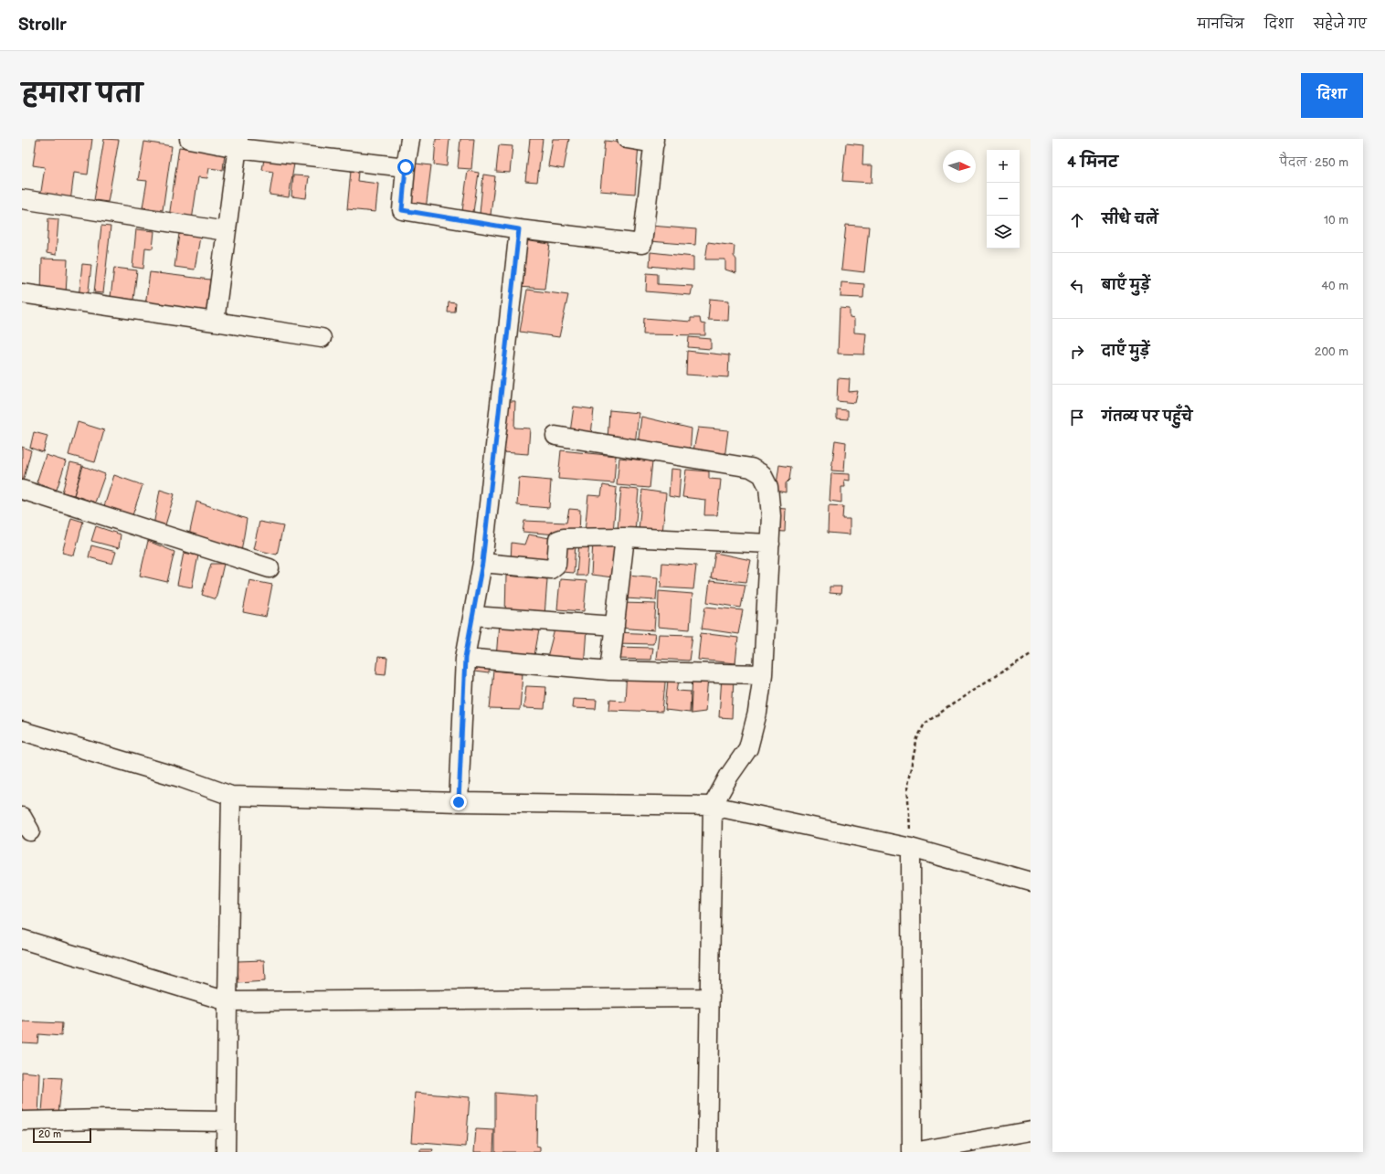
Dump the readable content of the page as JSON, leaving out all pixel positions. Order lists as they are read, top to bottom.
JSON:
{
  "scale_bar": "20 m",
  "north": "right",
  "page": {
    "header": "Strollr",
    "nav": ["मानचित्र", "दिशा", "सहेजे गए"],
    "title": "हमारा पता",
    "buttons": "दिशा",
    "heading": ["4 मिनट", "पैदल · 250 m"],
    "map_buttons": ["+", "−"],
    "list": [
      ["सीधे चलें", "10 m"],
      ["बाएँ मुड़ें", "40 m"],
      ["दाएँ मुड़ें", "200 m"],
      "गंतव्य पर पहुँचे"
    ],
    "scale": "20 m"
  }
}
